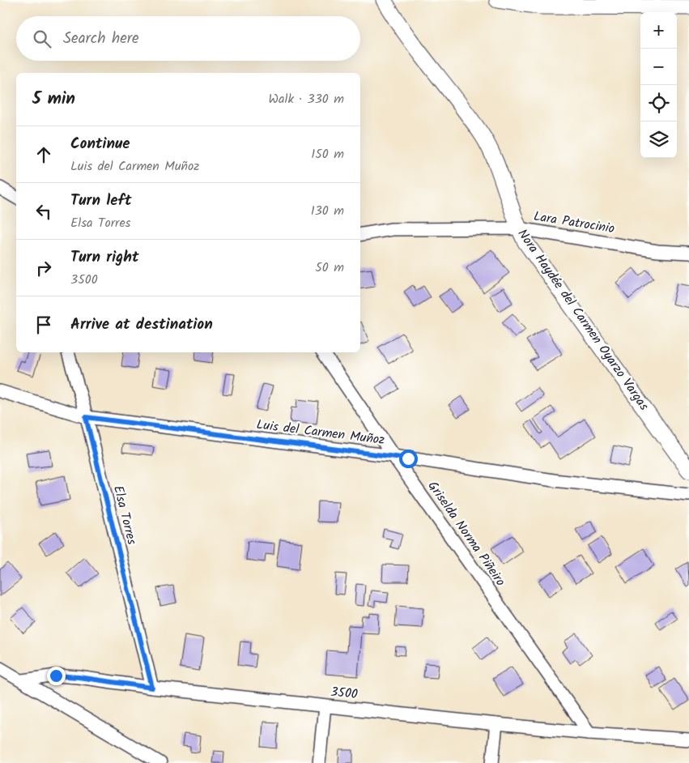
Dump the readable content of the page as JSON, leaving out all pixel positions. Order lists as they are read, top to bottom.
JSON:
{
  "streets": {
    "street": [
      "Lara Patrocinio",
      "Nora Haydée del Carmen Oyarzo Vargas",
      "Luis del Carmen Muñoz",
      "Elsa Torres",
      "Griselda Norma Piñeiro",
      "3500"
    ]
  },
  "crossings": [
    ["Lara Patrocinio", "Nora Haydée del Carmen Oyarzo Vargas"],
    ["Luis del Carmen Muñoz", "Elsa Torres"],
    ["Luis del Carmen Muñoz", "Griselda Norma Piñeiro"],
    ["Elsa Torres", "3500"],
    ["Griselda Norma Piñeiro", "3500"]
  ],
  "page": {
    "map_buttons": ["+", "−"],
    "search": "Search here",
    "heading": ["5 min", "Walk · 330 m"],
    "list": [
      ["Continue", "Luis del Carmen Muñoz", "150 m"],
      ["Turn left", "Elsa Torres", "130 m"],
      ["Turn right", "3500", "50 m"],
      "Arrive at destination"
    ]
  }
}
